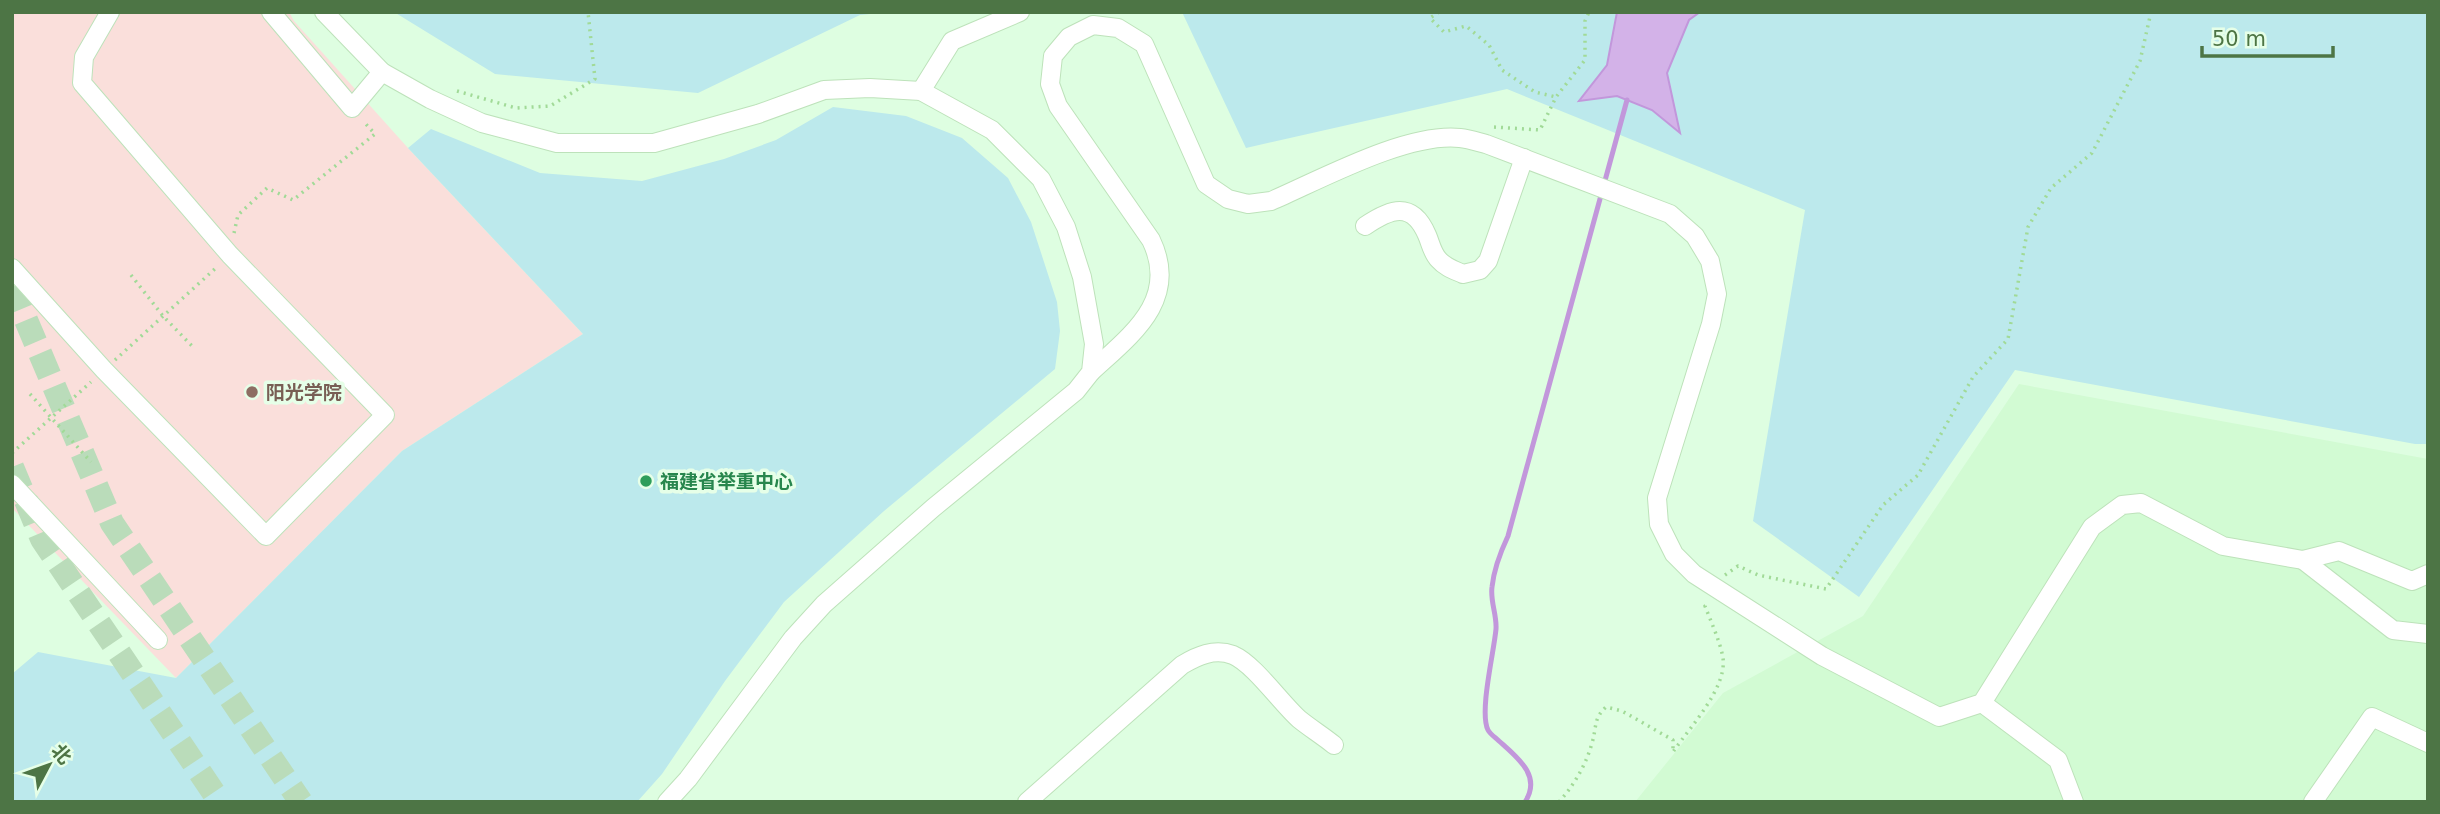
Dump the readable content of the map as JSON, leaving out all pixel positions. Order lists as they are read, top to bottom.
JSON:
{
  "places": ["阳光学院", "福建省举重中心"],
  "scale_bar": "50 m",
  "north": "top right"
}
